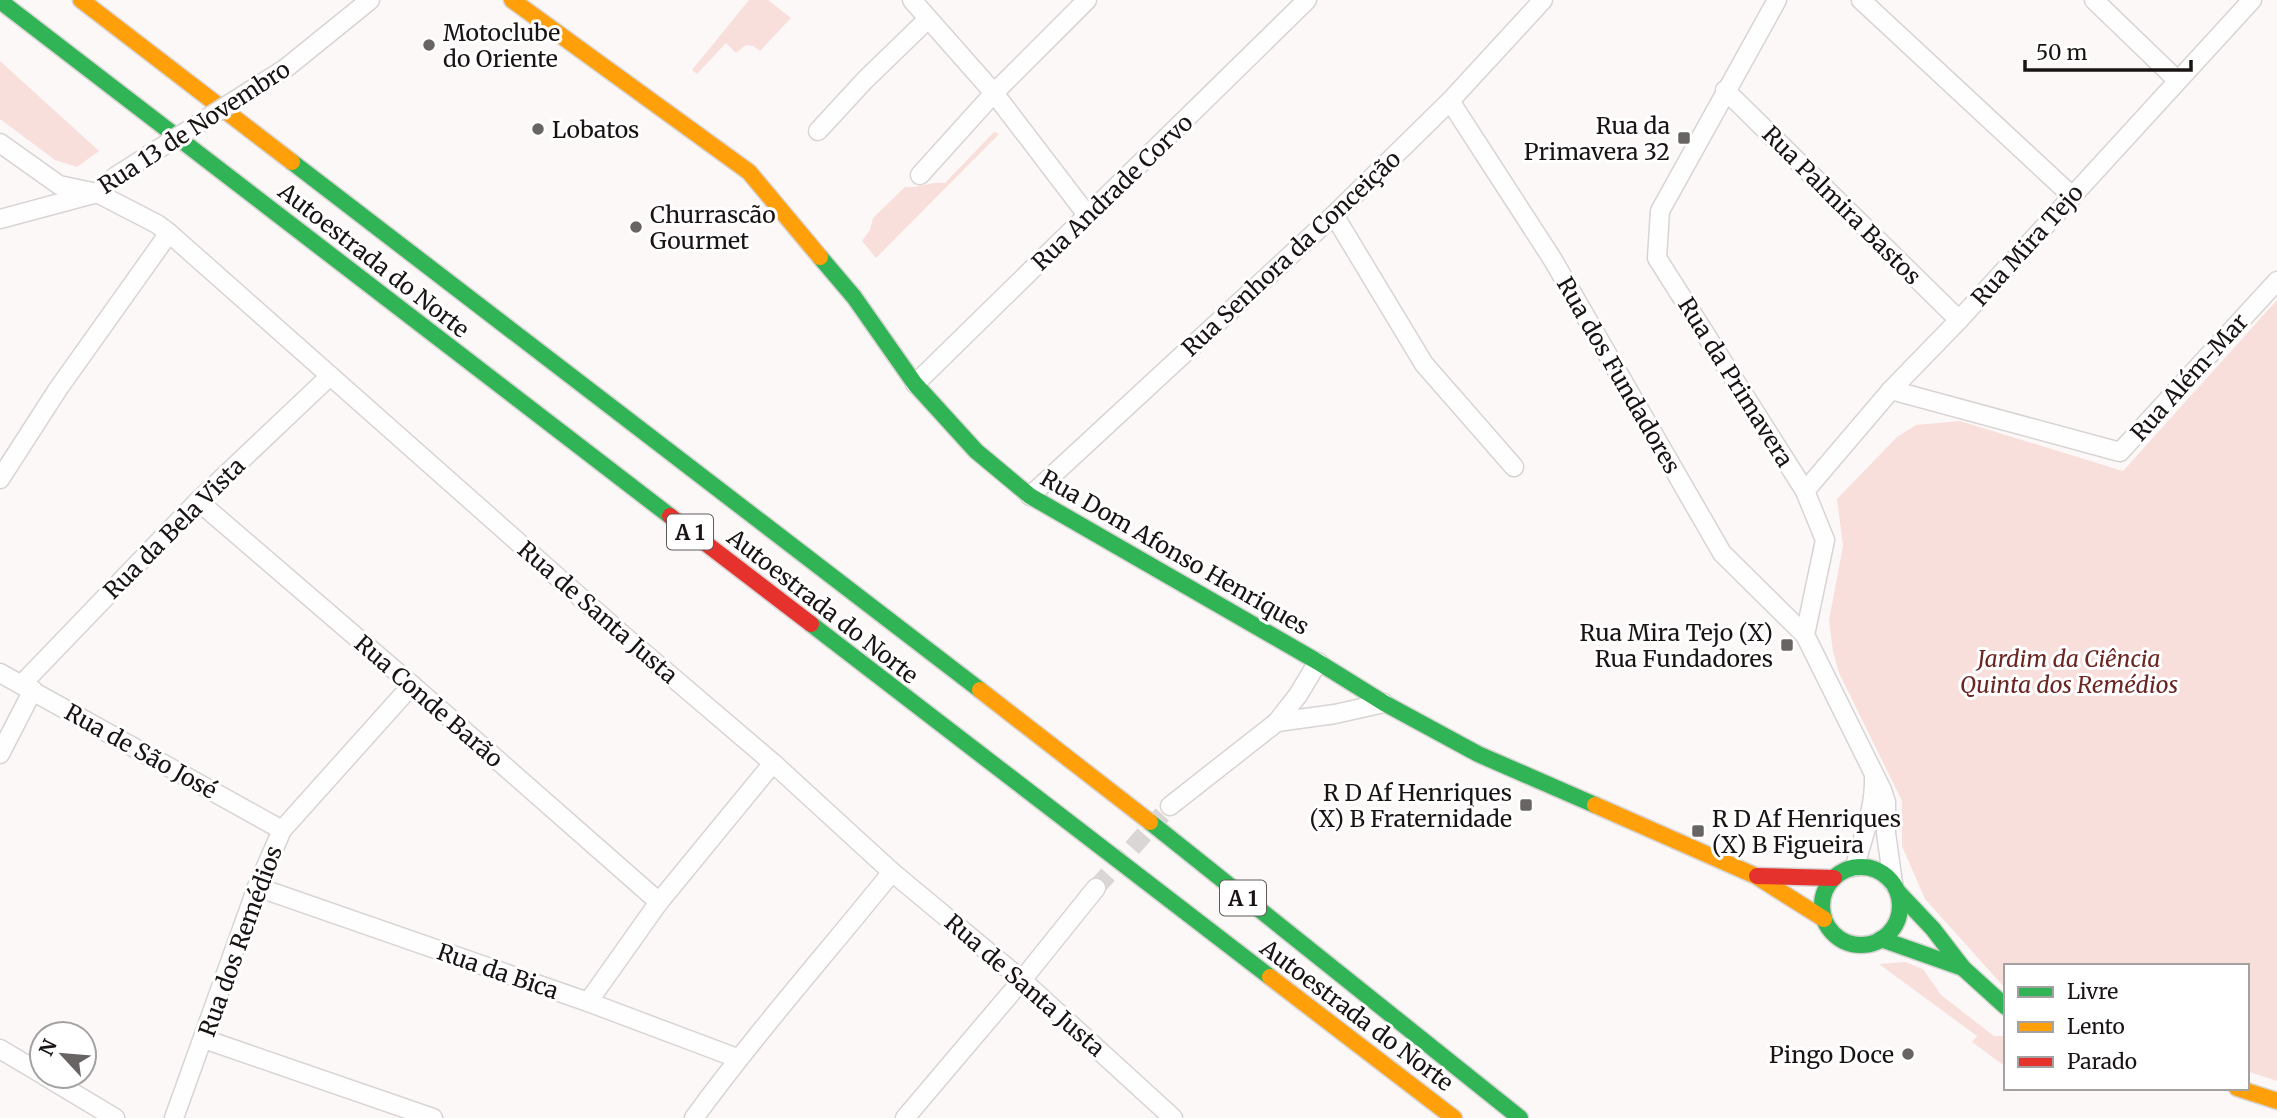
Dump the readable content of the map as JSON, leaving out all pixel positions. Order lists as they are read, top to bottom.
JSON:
{
  "streets": {
    "main road": ["Autoestrada do Norte", "A 1", "Rua Dom Afonso Henriques"],
    "street": [
      "Rua 13 de Novembro",
      "Rua Andrade Corvo",
      "Rua Palmira Bastos",
      "Rua Mira Tejo",
      "Rua Senhora da Conceição",
      "Rua dos Fundadores",
      "Rua Além-Mar",
      "Rua da Primavera",
      "Rua da Bela Vista",
      "Rua de Santa Justa",
      "Rua Conde Barão",
      "Rua de São José",
      "Rua dos Remédios",
      "Rua da Bica"
    ]
  },
  "crossings": [
    ["Rua 13 de Novembro", "Rua de Santa Justa"],
    ["Rua Andrade Corvo", "Rua Dom Afonso Henriques"],
    ["Rua Palmira Bastos", "Rua Mira Tejo"],
    ["Rua Palmira Bastos", "Rua da Primavera"],
    ["Rua Mira Tejo", "Rua Além-Mar"],
    ["Rua Mira Tejo", "Rua da Primavera"],
    ["Rua Senhora da Conceição", "Rua dos Fundadores"],
    ["Rua Senhora da Conceição", "Rua Dom Afonso Henriques"],
    ["Rua dos Fundadores", "Rua da Primavera"],
    ["Rua da Bela Vista", "Rua de Santa Justa"],
    ["Rua da Bela Vista", "Rua Conde Barão"],
    ["Rua da Bela Vista", "Rua de São José"],
    ["Rua Conde Barão", "Rua dos Remédios"],
    ["Rua de São José", "Rua dos Remédios"],
    ["Rua dos Remédios", "Rua da Bica"]
  ],
  "parks": ["Jardim da Ciência Quinta dos Remédios"],
  "places": {
    "other": [
      "Motoclube do Oriente",
      "Lobatos",
      "Churrascão Gourmet",
      "Pingo Doce"
    ],
    "transit": [
      "Rua da Primavera 32",
      "Rua Mira Tejo (X) Rua Fundadores",
      "R D Af Henriques (X) B Fraternidade",
      "R D Af Henriques (X) B Figueira"
    ]
  },
  "legend": ["Livre", "Lento", "Parado"],
  "scale_bar": "50 m",
  "north": "top left"
}
